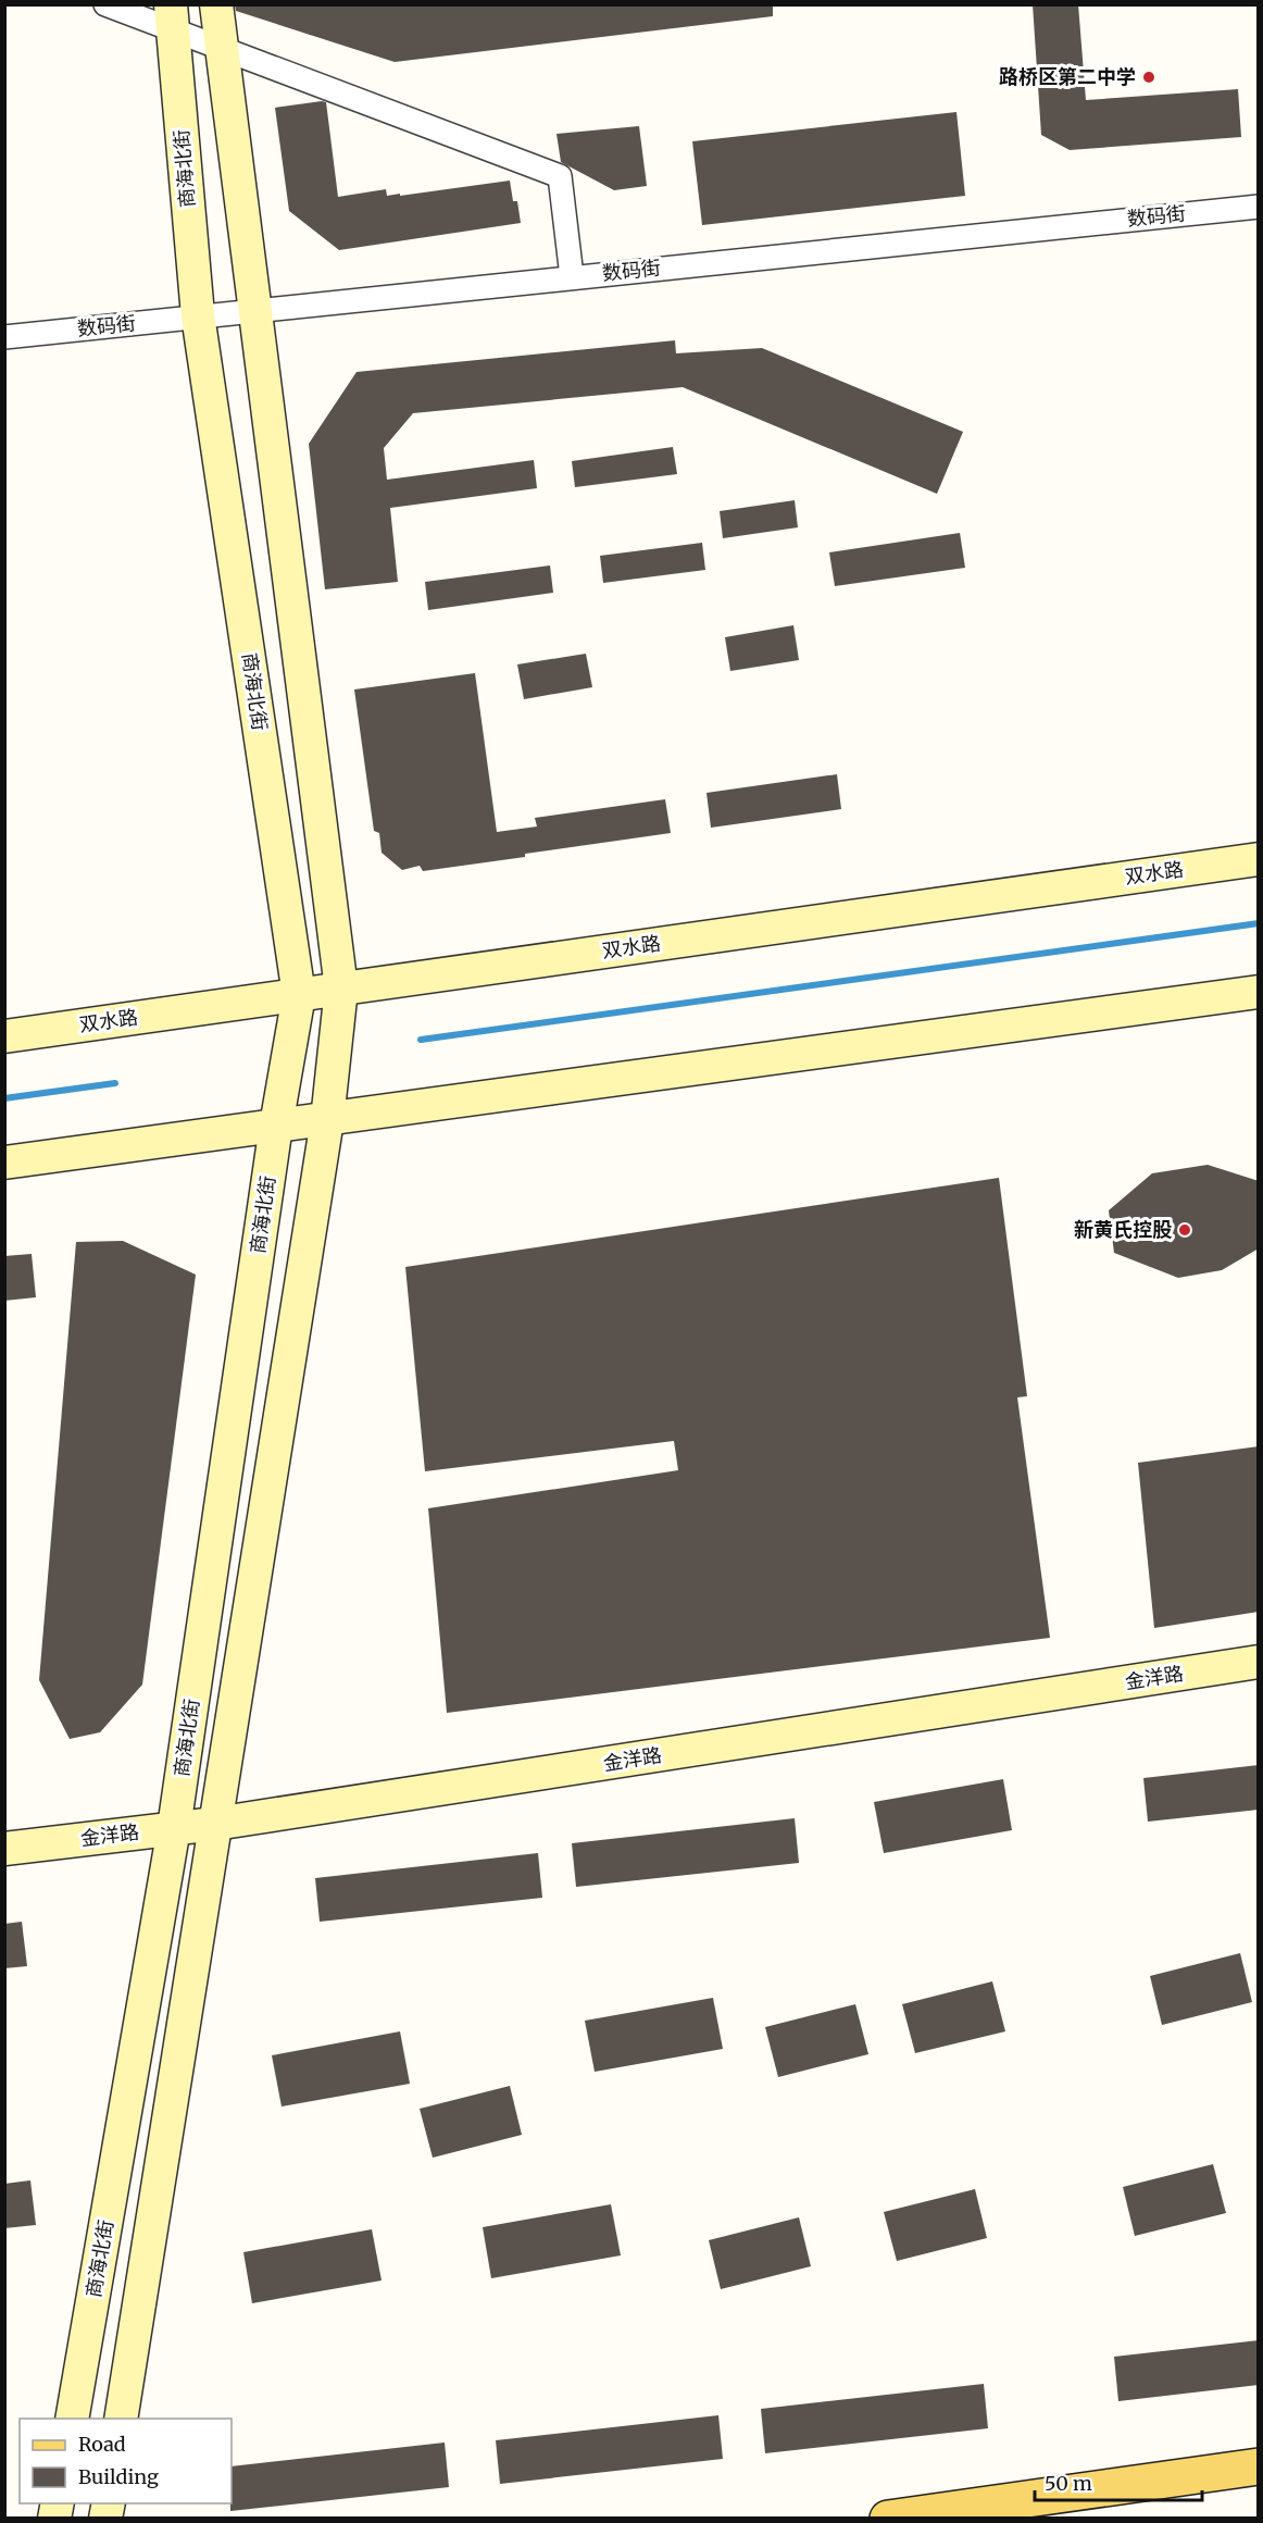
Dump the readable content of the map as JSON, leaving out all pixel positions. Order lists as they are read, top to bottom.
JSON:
{
  "streets": {
    "main road": ["商海北街", "双水路", "金洋路"],
    "street": ["数码街"]
  },
  "crossings": [
    ["商海北街", "数码街"],
    ["商海北街", "双水路"],
    ["商海北街", "金洋路"]
  ],
  "places": ["路桥区第二中学", "新黄氏控股"],
  "legend": ["Road", "Building"],
  "scale_bar": "50 m"
}
